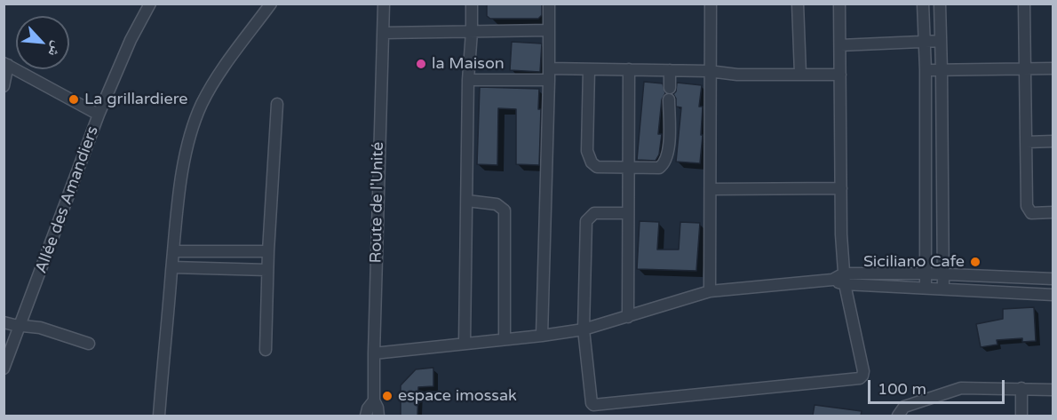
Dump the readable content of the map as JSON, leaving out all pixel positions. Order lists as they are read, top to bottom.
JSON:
{
  "streets": {
    "street": ["Allée des Amandiers", "Route de l'Unité"]
  },
  "places": [
    "la Maison",
    "La grillardiere",
    "Siciliano Cafe",
    "espace imossak"
  ],
  "scale_bar": "100 m",
  "north": "bottom right"
}
